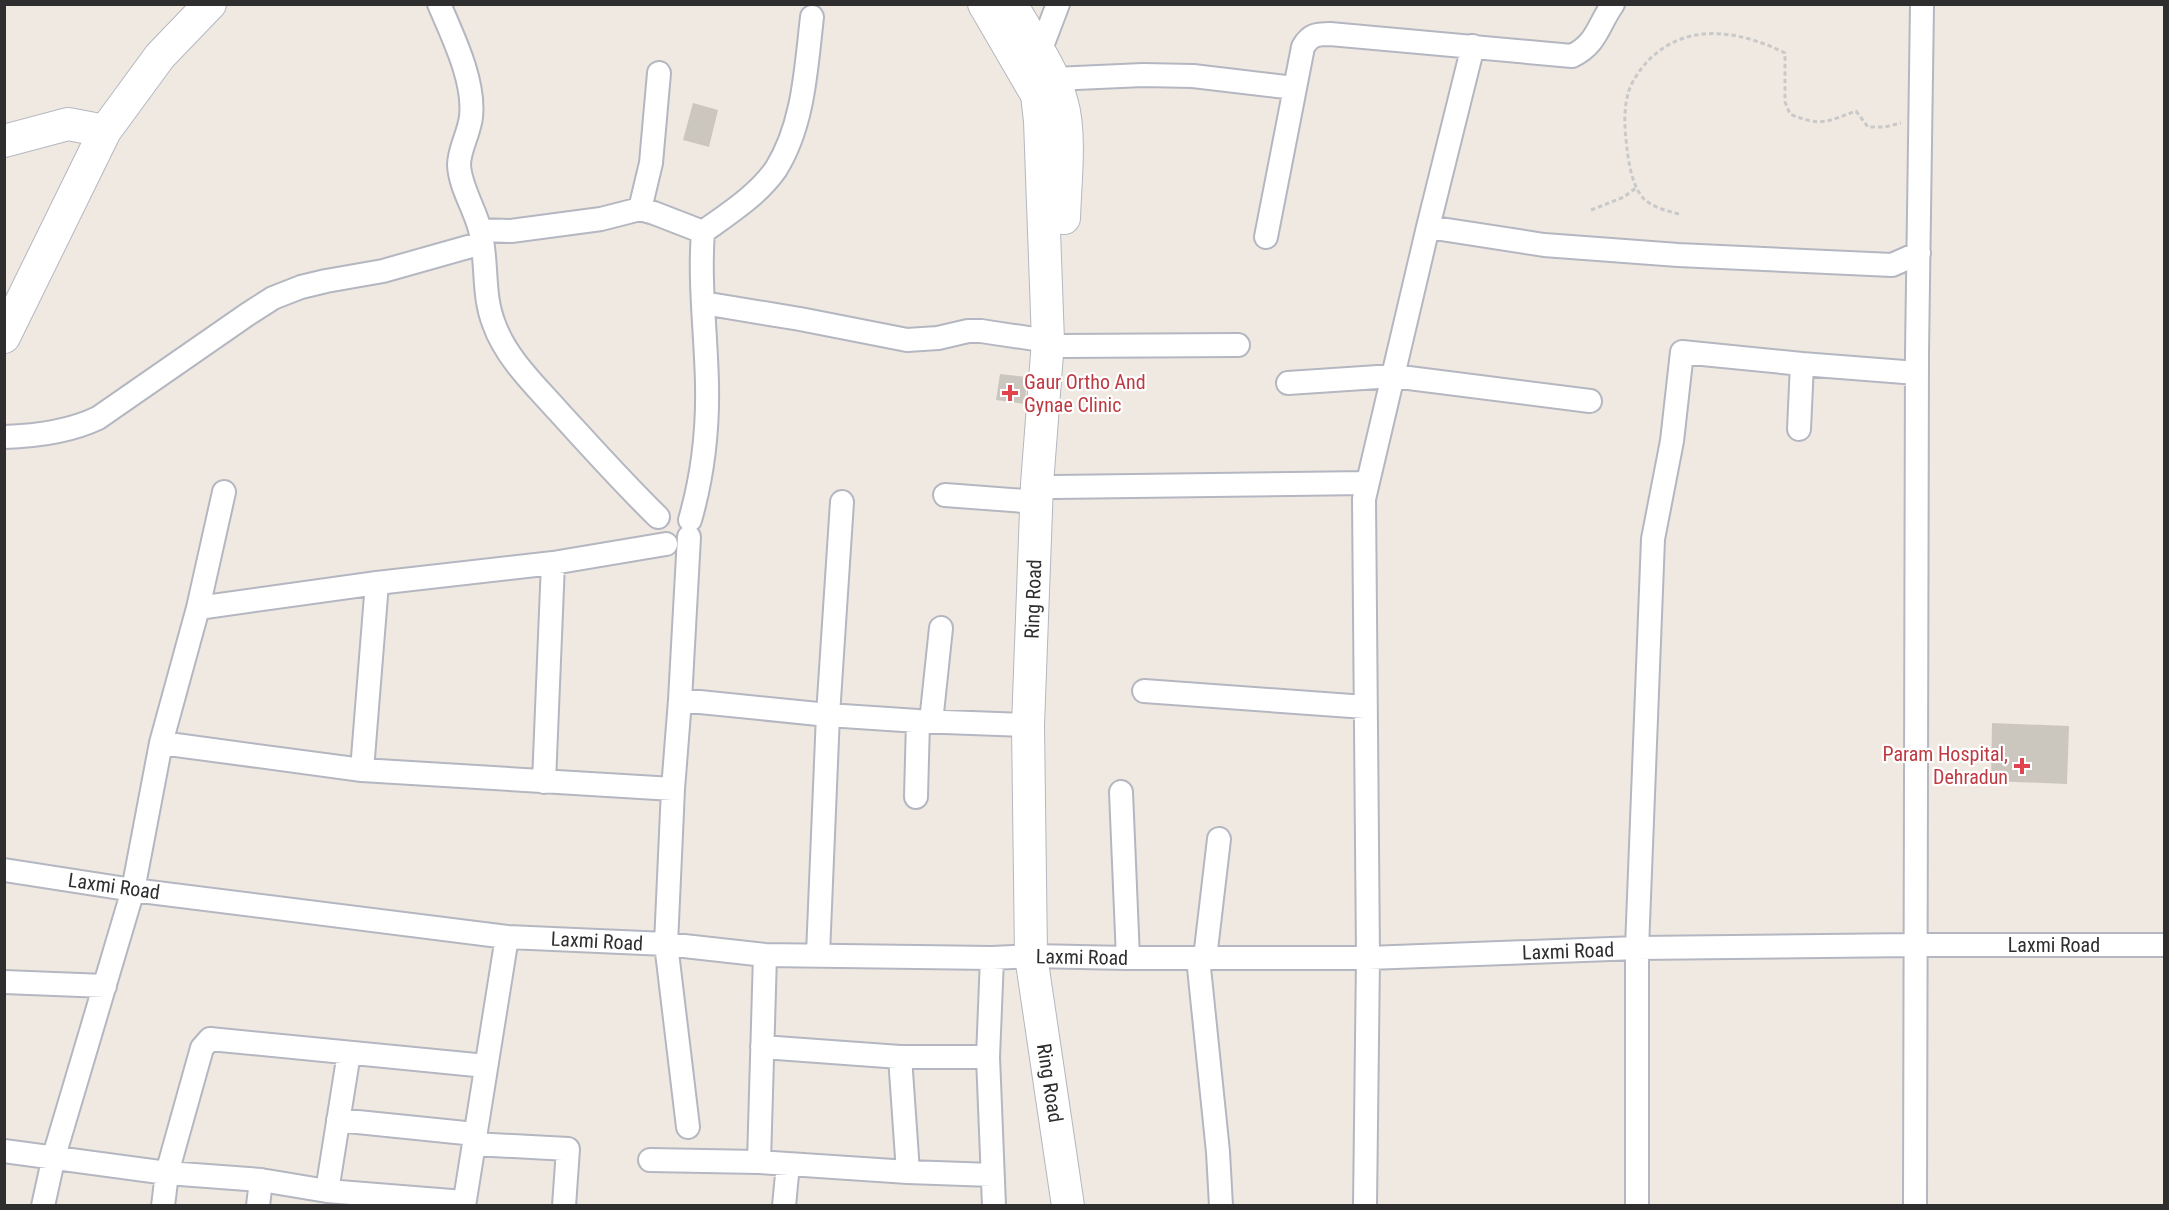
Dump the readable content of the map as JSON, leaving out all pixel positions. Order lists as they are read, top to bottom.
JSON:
{
  "streets": {
    "street": ["Ring Road", "Laxmi Road"]
  },
  "crossings": [
    ["Ring Road", "Laxmi Road"]
  ],
  "places": {
    "health": ["Gaur Ortho And Gynae Clinic", "Param Hospital, Dehradun"]
  }
}
